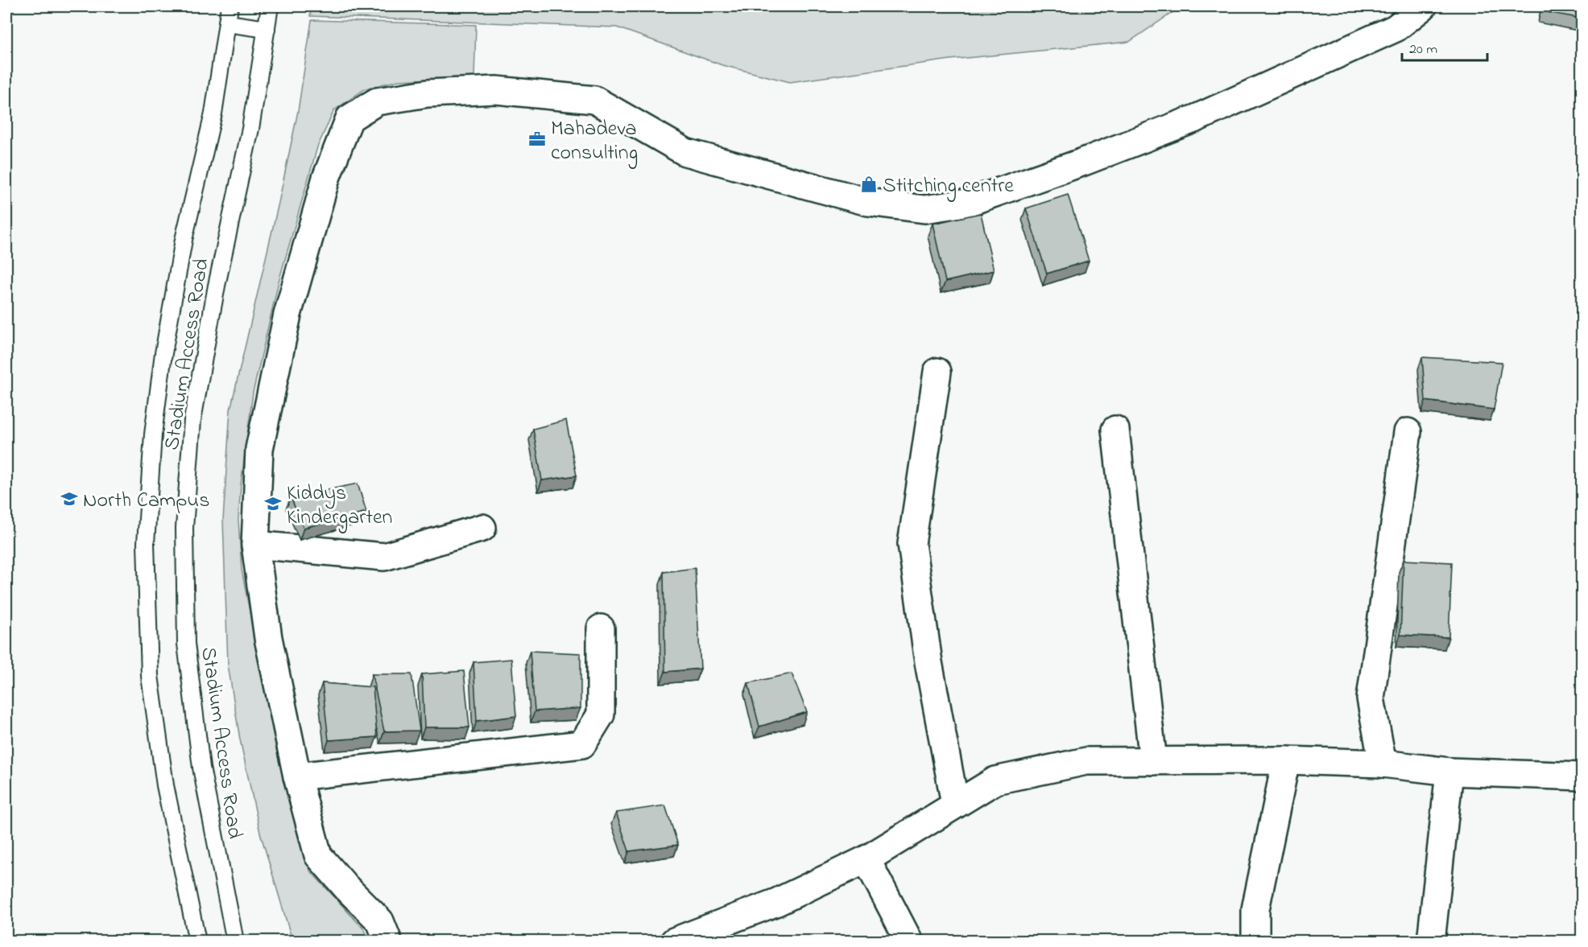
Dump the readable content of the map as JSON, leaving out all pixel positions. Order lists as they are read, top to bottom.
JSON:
{
  "streets": {
    "lane": ["Stadium Access Road"]
  },
  "places": {
    "office": ["Mahadeva consulting"],
    "shop": ["Stitching centre"],
    "school or university": ["North Campus", "Kiddys Kindergarten"]
  },
  "scale_bar": "20 m"
}
